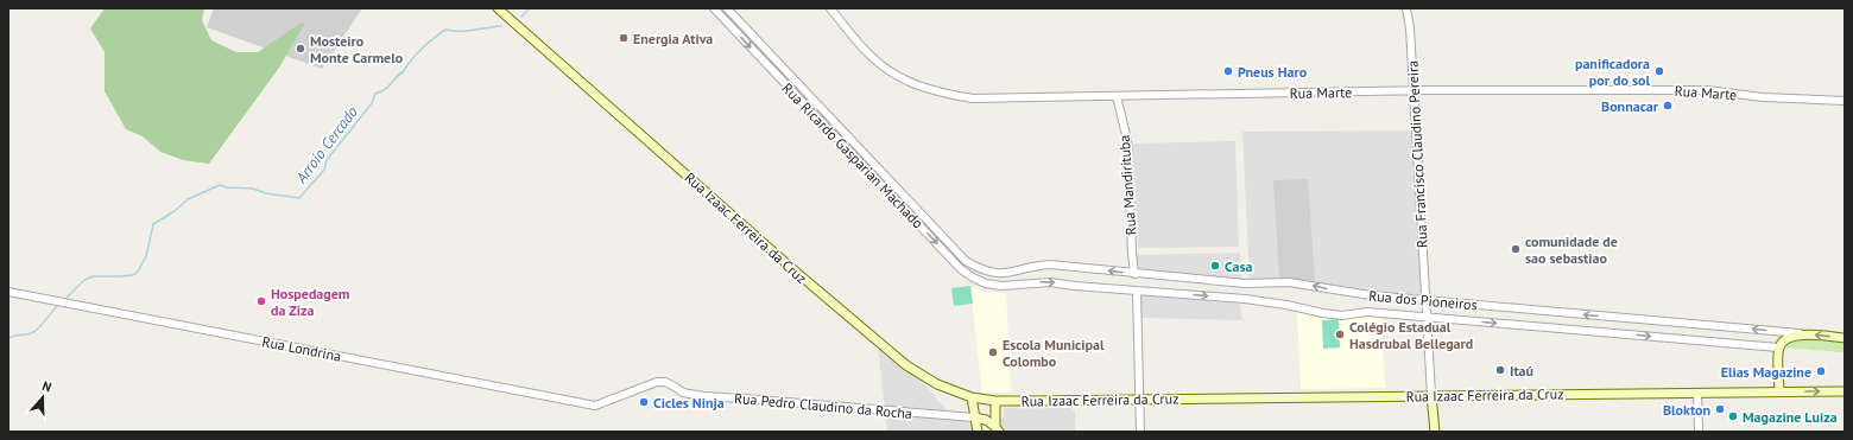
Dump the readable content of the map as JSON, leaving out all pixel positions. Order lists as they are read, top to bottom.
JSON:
{
  "streets": {
    "main road": ["Rua Izaac Ferreira da Cruz", "Rua dos Pioneiros"],
    "street": [
      "Rua Marte",
      "Rua Francisco Claudino Pereira",
      "Rua Ricardo Gasparian Machado",
      "Rua Mandirituba",
      "Rua Londrina",
      "Rua Pedro Claudino da Rocha"
    ]
  },
  "crossings": [
    ["Rua Marte", "Rua Francisco Claudino Pereira"],
    ["Rua Marte", "Rua Mandirituba"],
    ["Rua Francisco Claudino Pereira", "Rua Izaac Ferreira da Cruz"],
    ["Rua Francisco Claudino Pereira", "Rua dos Pioneiros"],
    ["Rua Ricardo Gasparian Machado", "Rua dos Pioneiros"],
    ["Rua Mandirituba", "Rua dos Pioneiros"],
    ["Rua Londrina", "Rua Pedro Claudino da Rocha"]
  ],
  "water": ["Arroio Cercado"],
  "places": [
    "Energia Ativa",
    "Mosteiro Monte Carmelo",
    "Pneus Haro",
    "panificadora por do sol",
    "Bonnacar",
    "comunidade de sao sebastiao",
    "Casa",
    "Hospedagem da Ziza",
    "Colégio Estadual Hasdrubal Bellegard",
    "Escola Municipal Colombo",
    "Itaú",
    "Elias Magazine",
    "Cicles Ninja",
    "Blokton",
    "Magazine Luiza"
  ],
  "north": "top"
}
